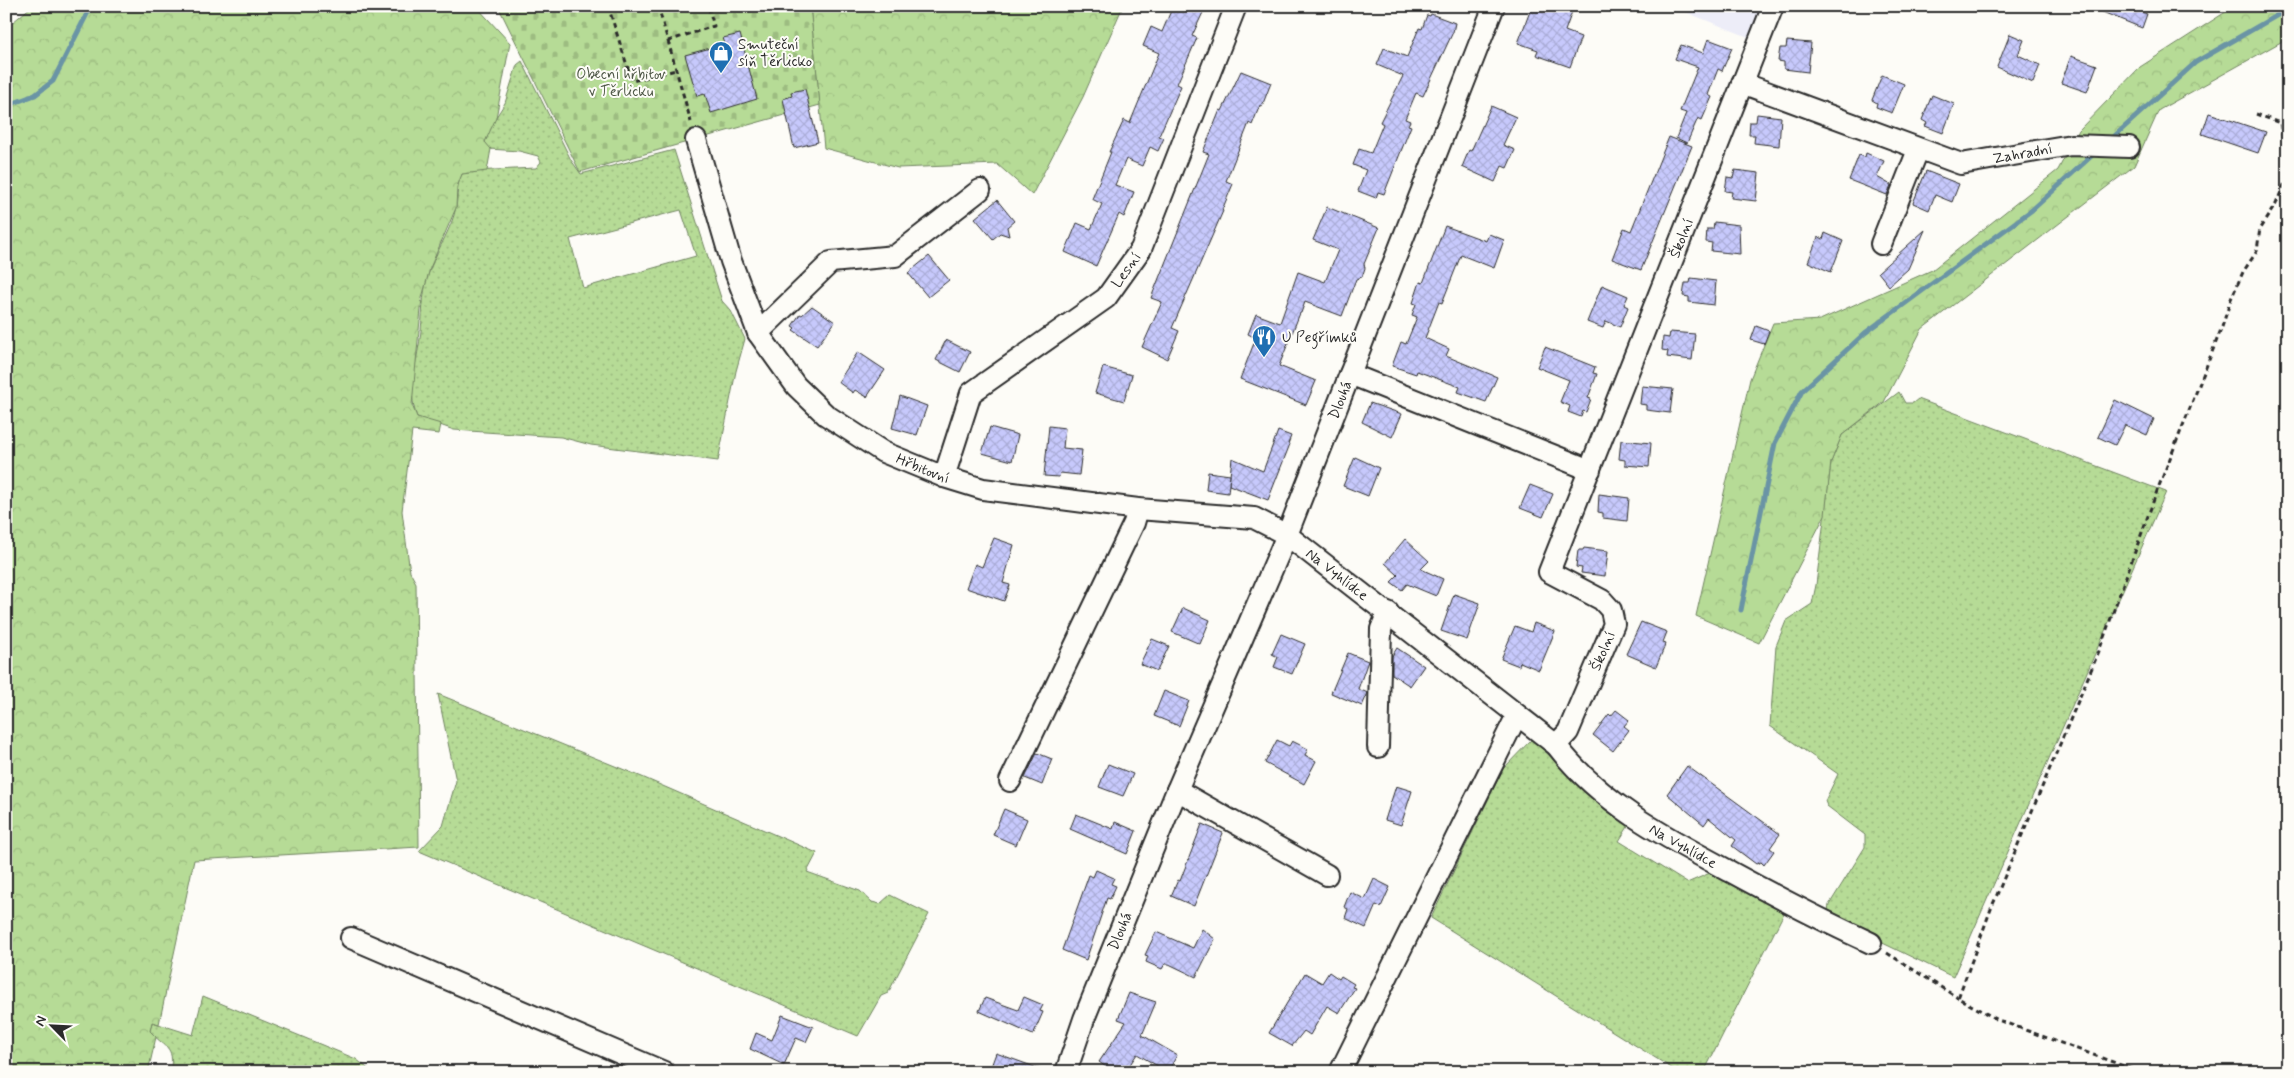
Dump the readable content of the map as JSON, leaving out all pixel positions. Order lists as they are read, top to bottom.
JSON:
{
  "streets": {
    "street": [
      "Zahradní",
      "Školní",
      "Lesní",
      "Dlouhá",
      "Hřbitovní",
      "Na Vyhlídce"
    ]
  },
  "crossings": [
    ["Zahradní", "Školní"],
    ["Školní", "Na Vyhlídce"],
    ["Lesní", "Hřbitovní"],
    ["Dlouhá", "Hřbitovní"],
    ["Dlouhá", "Na Vyhlídce"],
    ["Hřbitovní", "Na Vyhlídce"]
  ],
  "parks": ["Obecní hřbitov v Těrlicku"],
  "places": {
    "shop": ["Smuteční síň Těrlicko"],
    "restaurant": ["U Pegřímků"]
  },
  "north": "top left"
}
